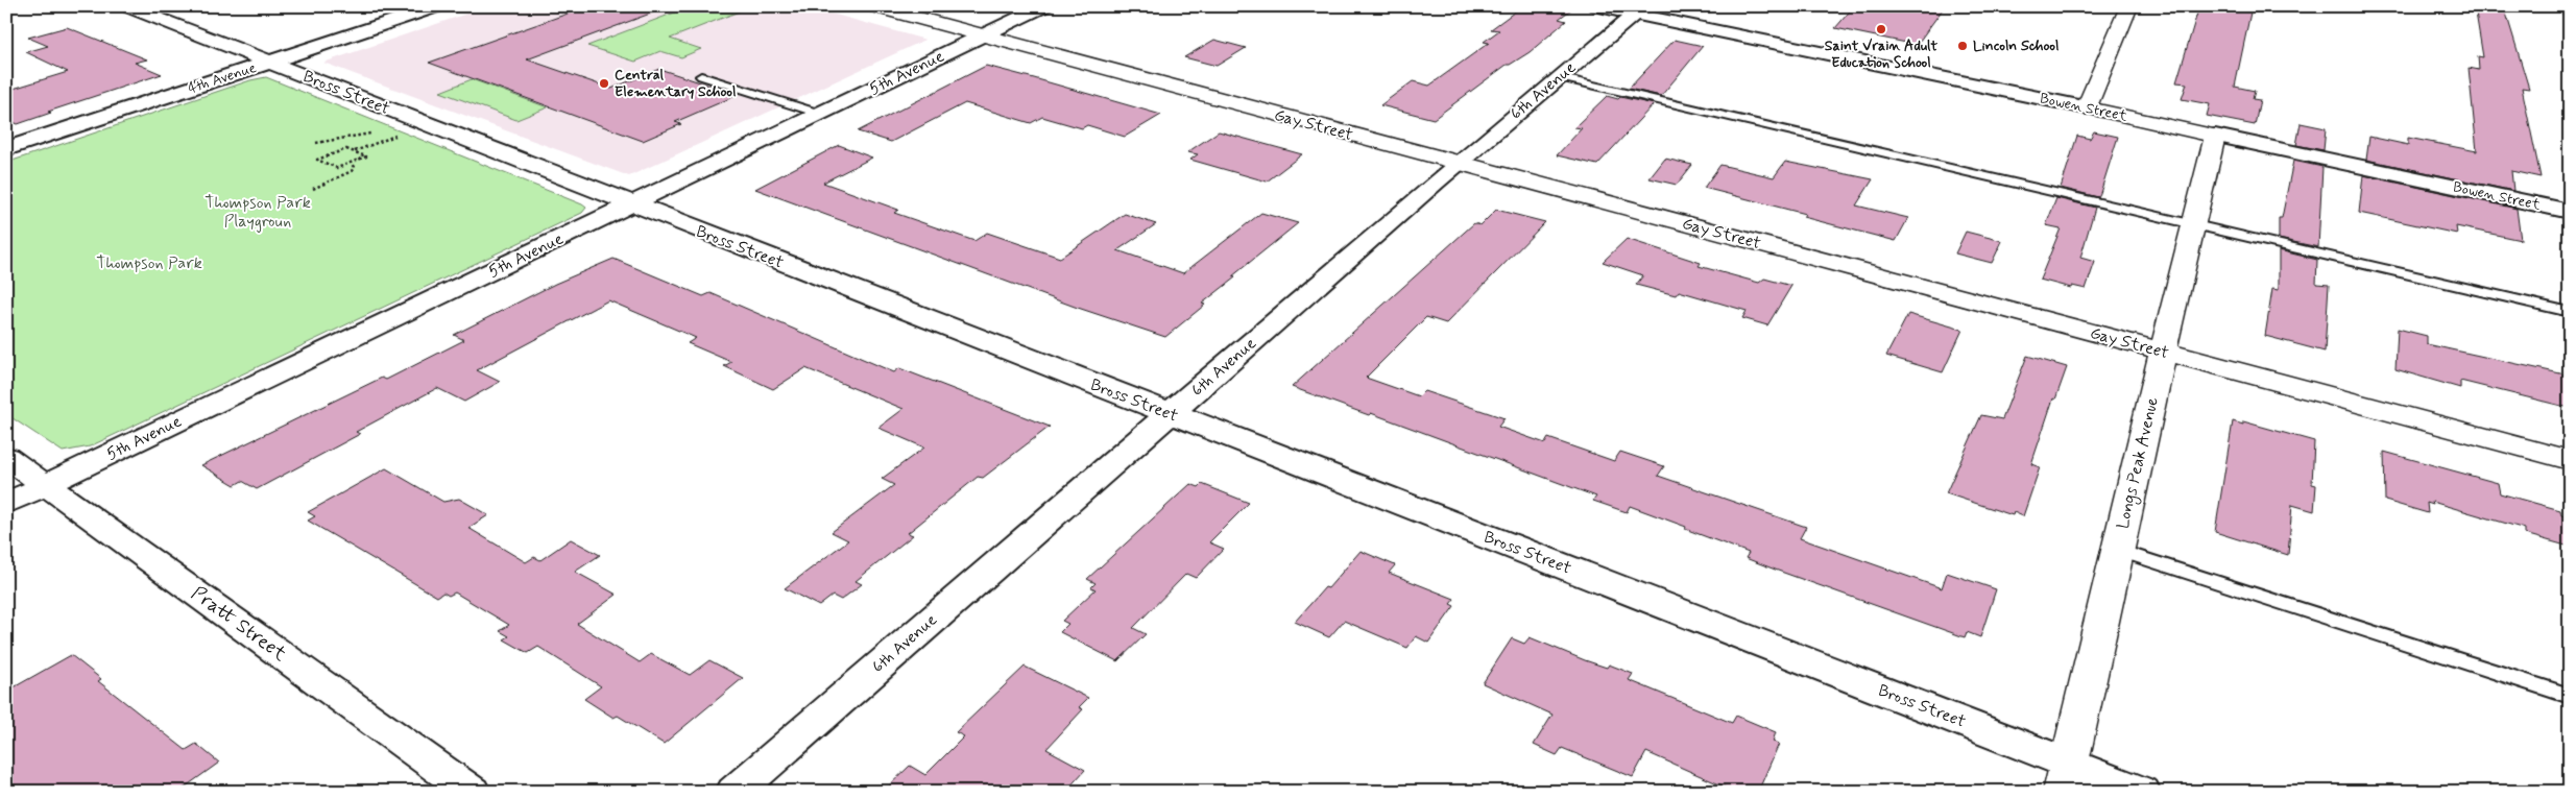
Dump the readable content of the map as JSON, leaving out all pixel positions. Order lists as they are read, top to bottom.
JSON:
{
  "streets": {
    "street": [
      "5th Avenue",
      "4th Avenue",
      "6th Avenue",
      "Bross Street",
      "Bowen Street",
      "Gay Street",
      "Longs Peak Avenue",
      "Pratt Street"
    ]
  },
  "crossings": [
    ["5th Avenue", "Bross Street"],
    ["5th Avenue", "Gay Street"],
    ["5th Avenue", "Pratt Street"],
    ["4th Avenue", "Bross Street"],
    ["6th Avenue", "Bross Street"],
    ["6th Avenue", "Bowen Street"],
    ["6th Avenue", "Gay Street"],
    ["Bross Street", "Longs Peak Avenue"],
    ["Bowen Street", "Longs Peak Avenue"],
    ["Gay Street", "Longs Peak Avenue"]
  ],
  "parks": ["Thompson Park Playgroun", "Thompson Park"],
  "places": ["Saint Vrain Adult Education School", "Lincoln School", "Central Elementary School"]
}
